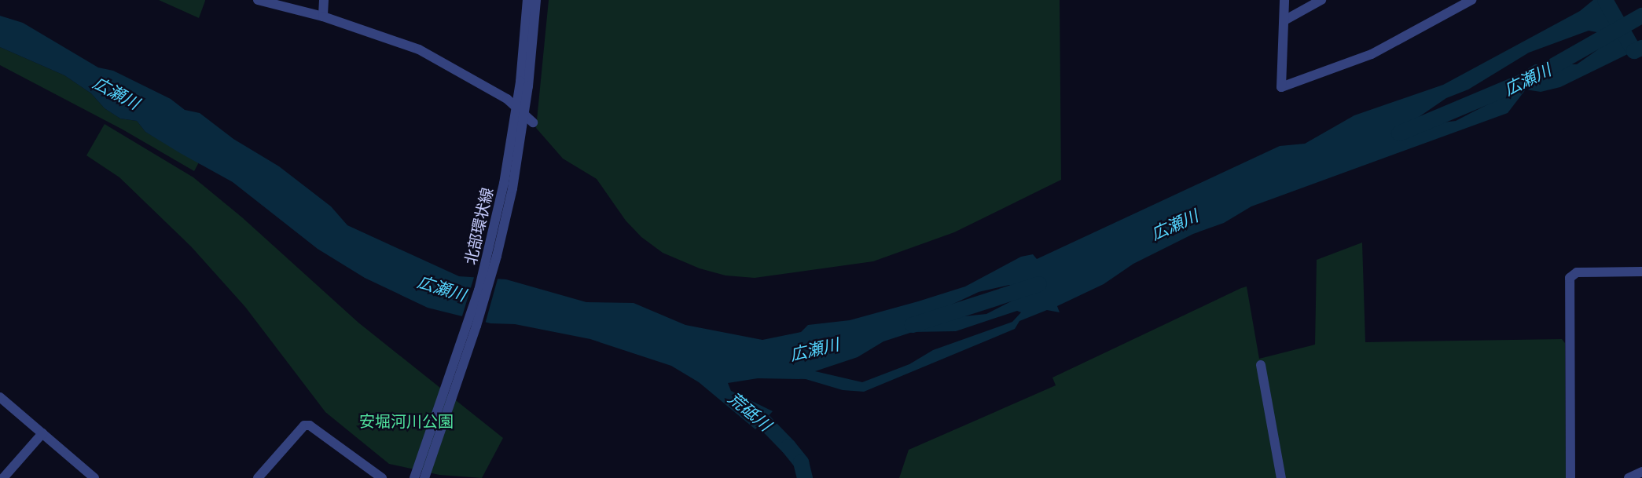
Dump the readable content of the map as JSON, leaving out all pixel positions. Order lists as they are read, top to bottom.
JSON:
{
  "streets": {
    "street": ["北部環状線"]
  },
  "water": ["広瀬川", "荒砥川"],
  "parks": ["安堀河川公園"]
}
